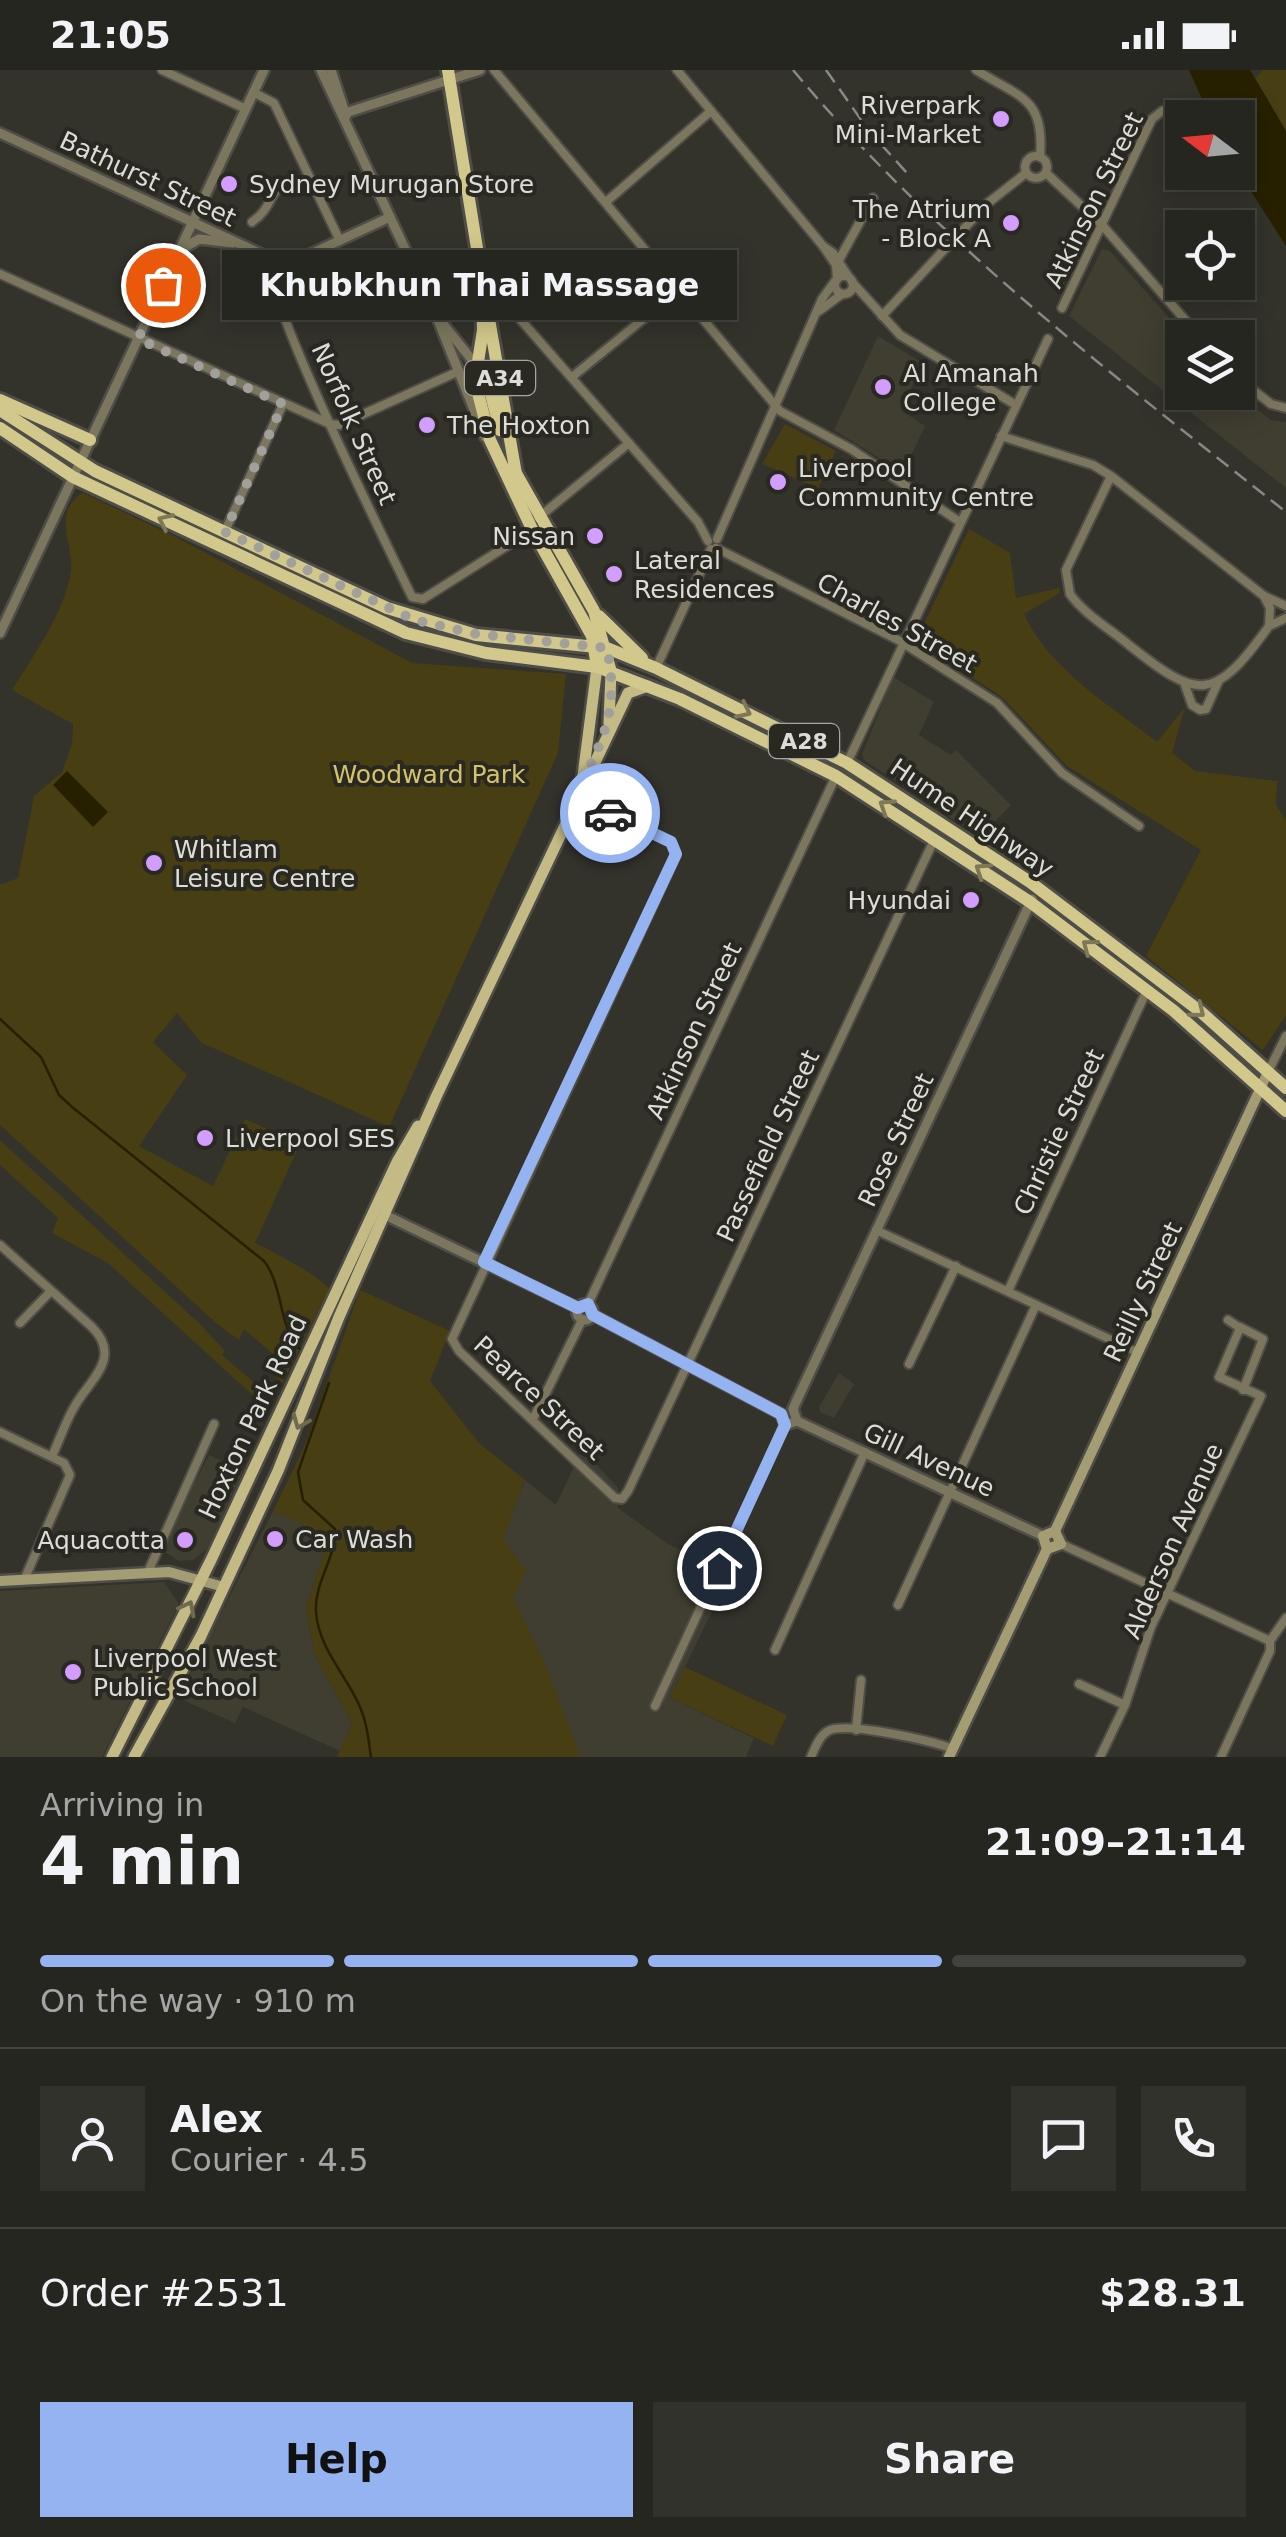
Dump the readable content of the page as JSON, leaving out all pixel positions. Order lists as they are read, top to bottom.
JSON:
{
  "streets": {
    "highway": ["A34", "A28", "Hume Highway"],
    "main road": ["Reilly Street", "Hoxton Park Road"],
    "street": [
      "Bathurst Street",
      "Atkinson Street",
      "Norfolk Street",
      "Charles Street",
      "Christie Street",
      "Rose Street",
      "Passefield Street",
      "Pearce Street",
      "Gill Avenue",
      "Alderson Avenue"
    ]
  },
  "crossings": [
    ["Bathurst Street", "Norfolk Street"],
    ["Atkinson Street", "Hume Highway"],
    ["A34", "Norfolk Street"],
    ["A34", "Charles Street"],
    ["A34", "A28"],
    ["A34", "Hume Highway"],
    ["A34", "Hoxton Park Road"],
    ["A28", "Hume Highway"],
    ["A28", "Hoxton Park Road"],
    ["Hume Highway", "Christie Street"],
    ["Hume Highway", "Rose Street"],
    ["Hume Highway", "Passefield Street"],
    ["Hume Highway", "Reilly Street"],
    ["Hume Highway", "Hoxton Park Road"],
    ["Passefield Street", "Pearce Street"],
    ["Pearce Street", "Hoxton Park Road"]
  ],
  "parks": ["Woodward Park"],
  "places": [
    "Riverpark Mini-Market",
    "Sydney Murugan Store",
    "The Atrium - Block A",
    "Khubkhun Thai Massage",
    "Al Amanah College",
    "The Hoxton",
    "Liverpool Community Centre",
    "Nissan",
    "Lateral Residences",
    "Whitlam Leisure Centre",
    "Hyundai",
    "Liverpool SES",
    "Car Wash",
    "Aquacotta",
    "Liverpool West Public School"
  ],
  "north": "left",
  "page": {
    "status": "21:05",
    "bubble": "Khubkhun Thai Massage",
    "heading": ["4 min", "Arriving in", "21:09–21:14"],
    "panel": [
      "Alex",
      "Courier · 4.5",
      "Order #2531",
      "$28.31"
    ],
    "bar": "On the way · 910 m",
    "buttons": ["Help", "Share"]
  }
}
